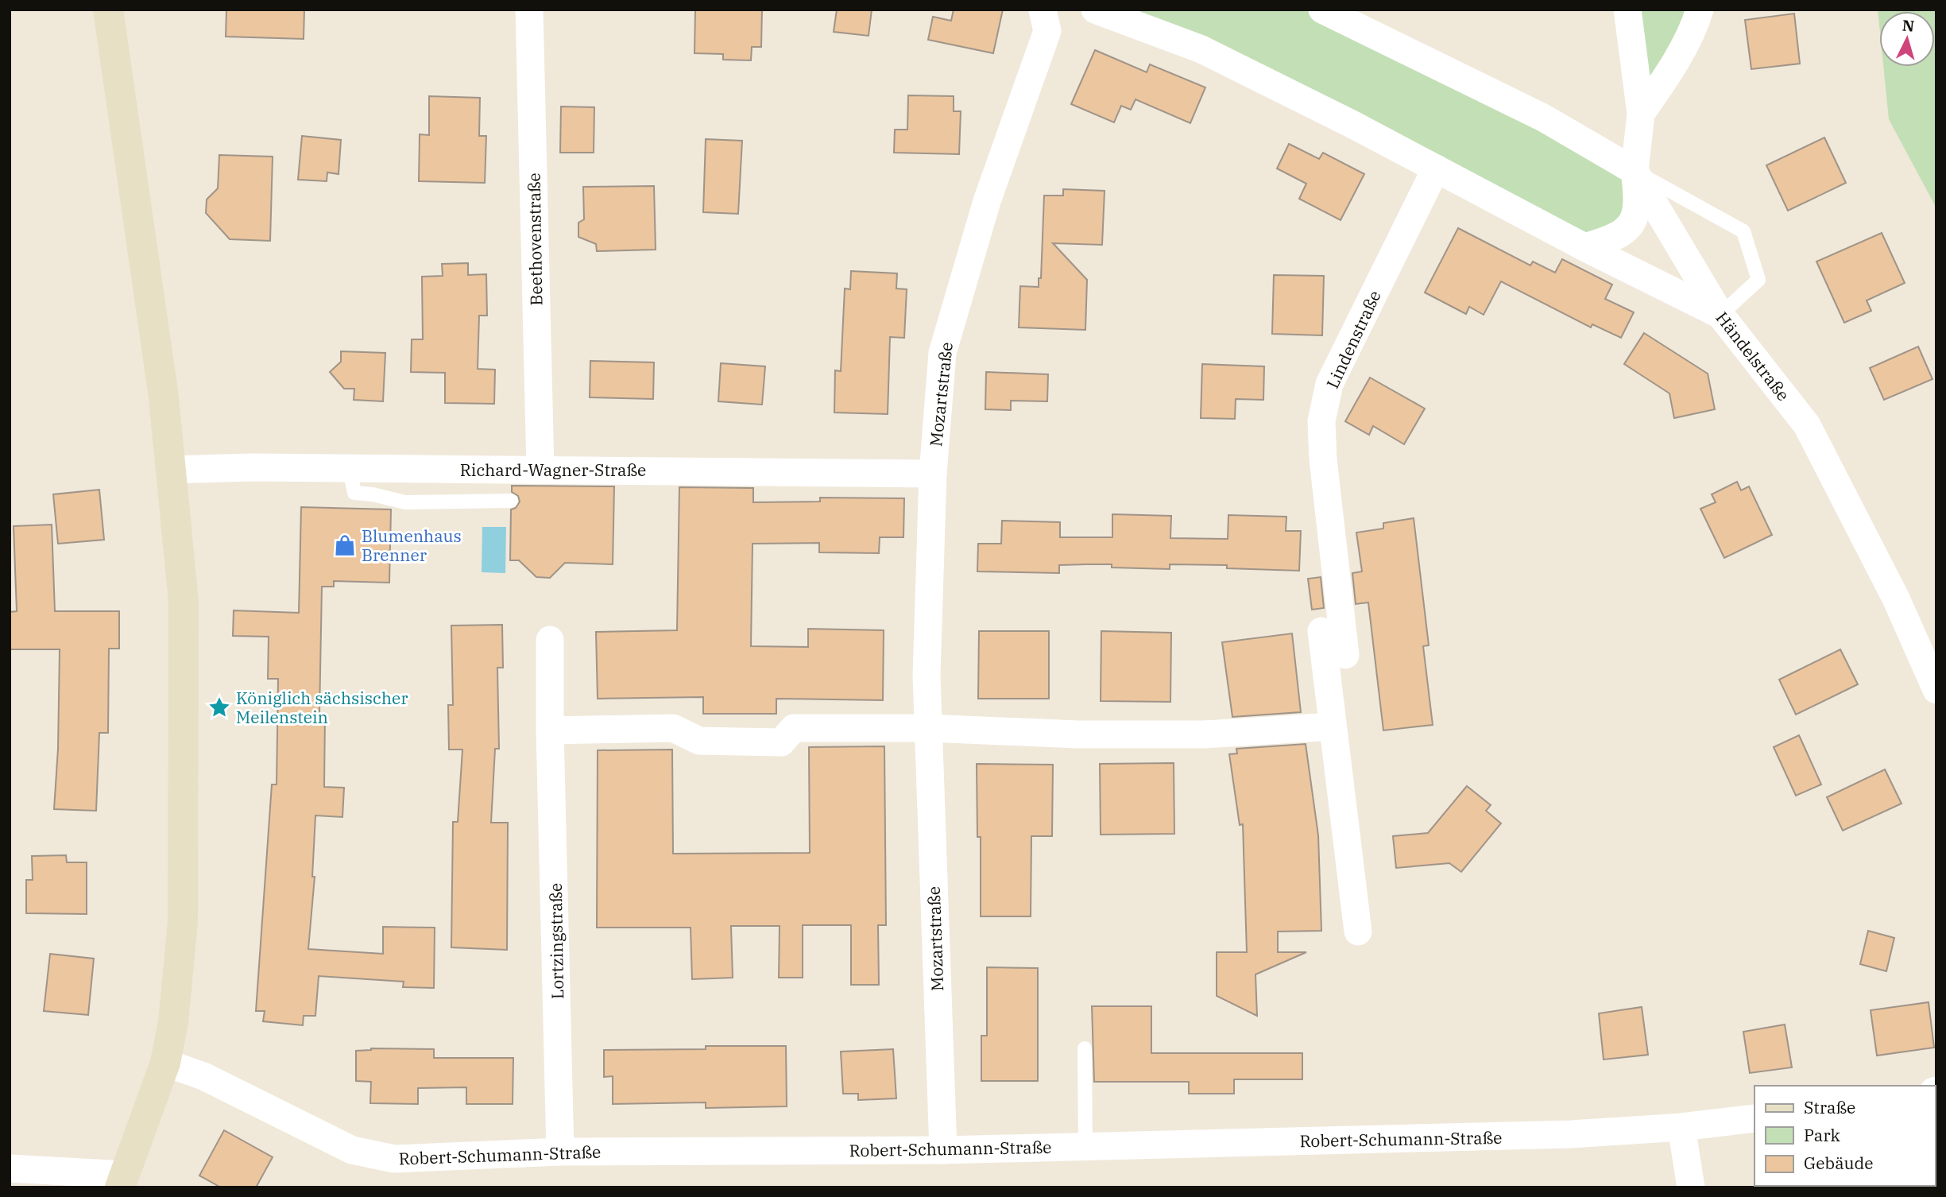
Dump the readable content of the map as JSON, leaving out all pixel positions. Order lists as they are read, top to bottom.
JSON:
{
  "streets": {
    "street": [
      "Beethovenstraße",
      "Lindenstraße",
      "Händelstraße",
      "Mozartstraße",
      "Richard-Wagner-Straße",
      "Lortzingstraße",
      "Robert-Schumann-Straße"
    ]
  },
  "crossings": [
    ["Beethovenstraße", "Richard-Wagner-Straße"],
    ["Mozartstraße", "Richard-Wagner-Straße"],
    ["Mozartstraße", "Robert-Schumann-Straße"],
    ["Lortzingstraße", "Robert-Schumann-Straße"]
  ],
  "places": {
    "shop": ["Blumenhaus Brenner"],
    "place": ["Königlich sächsischer Meilenstein"]
  },
  "legend": ["Straße", "Park", "Gebäude"],
  "north": "top"
}
